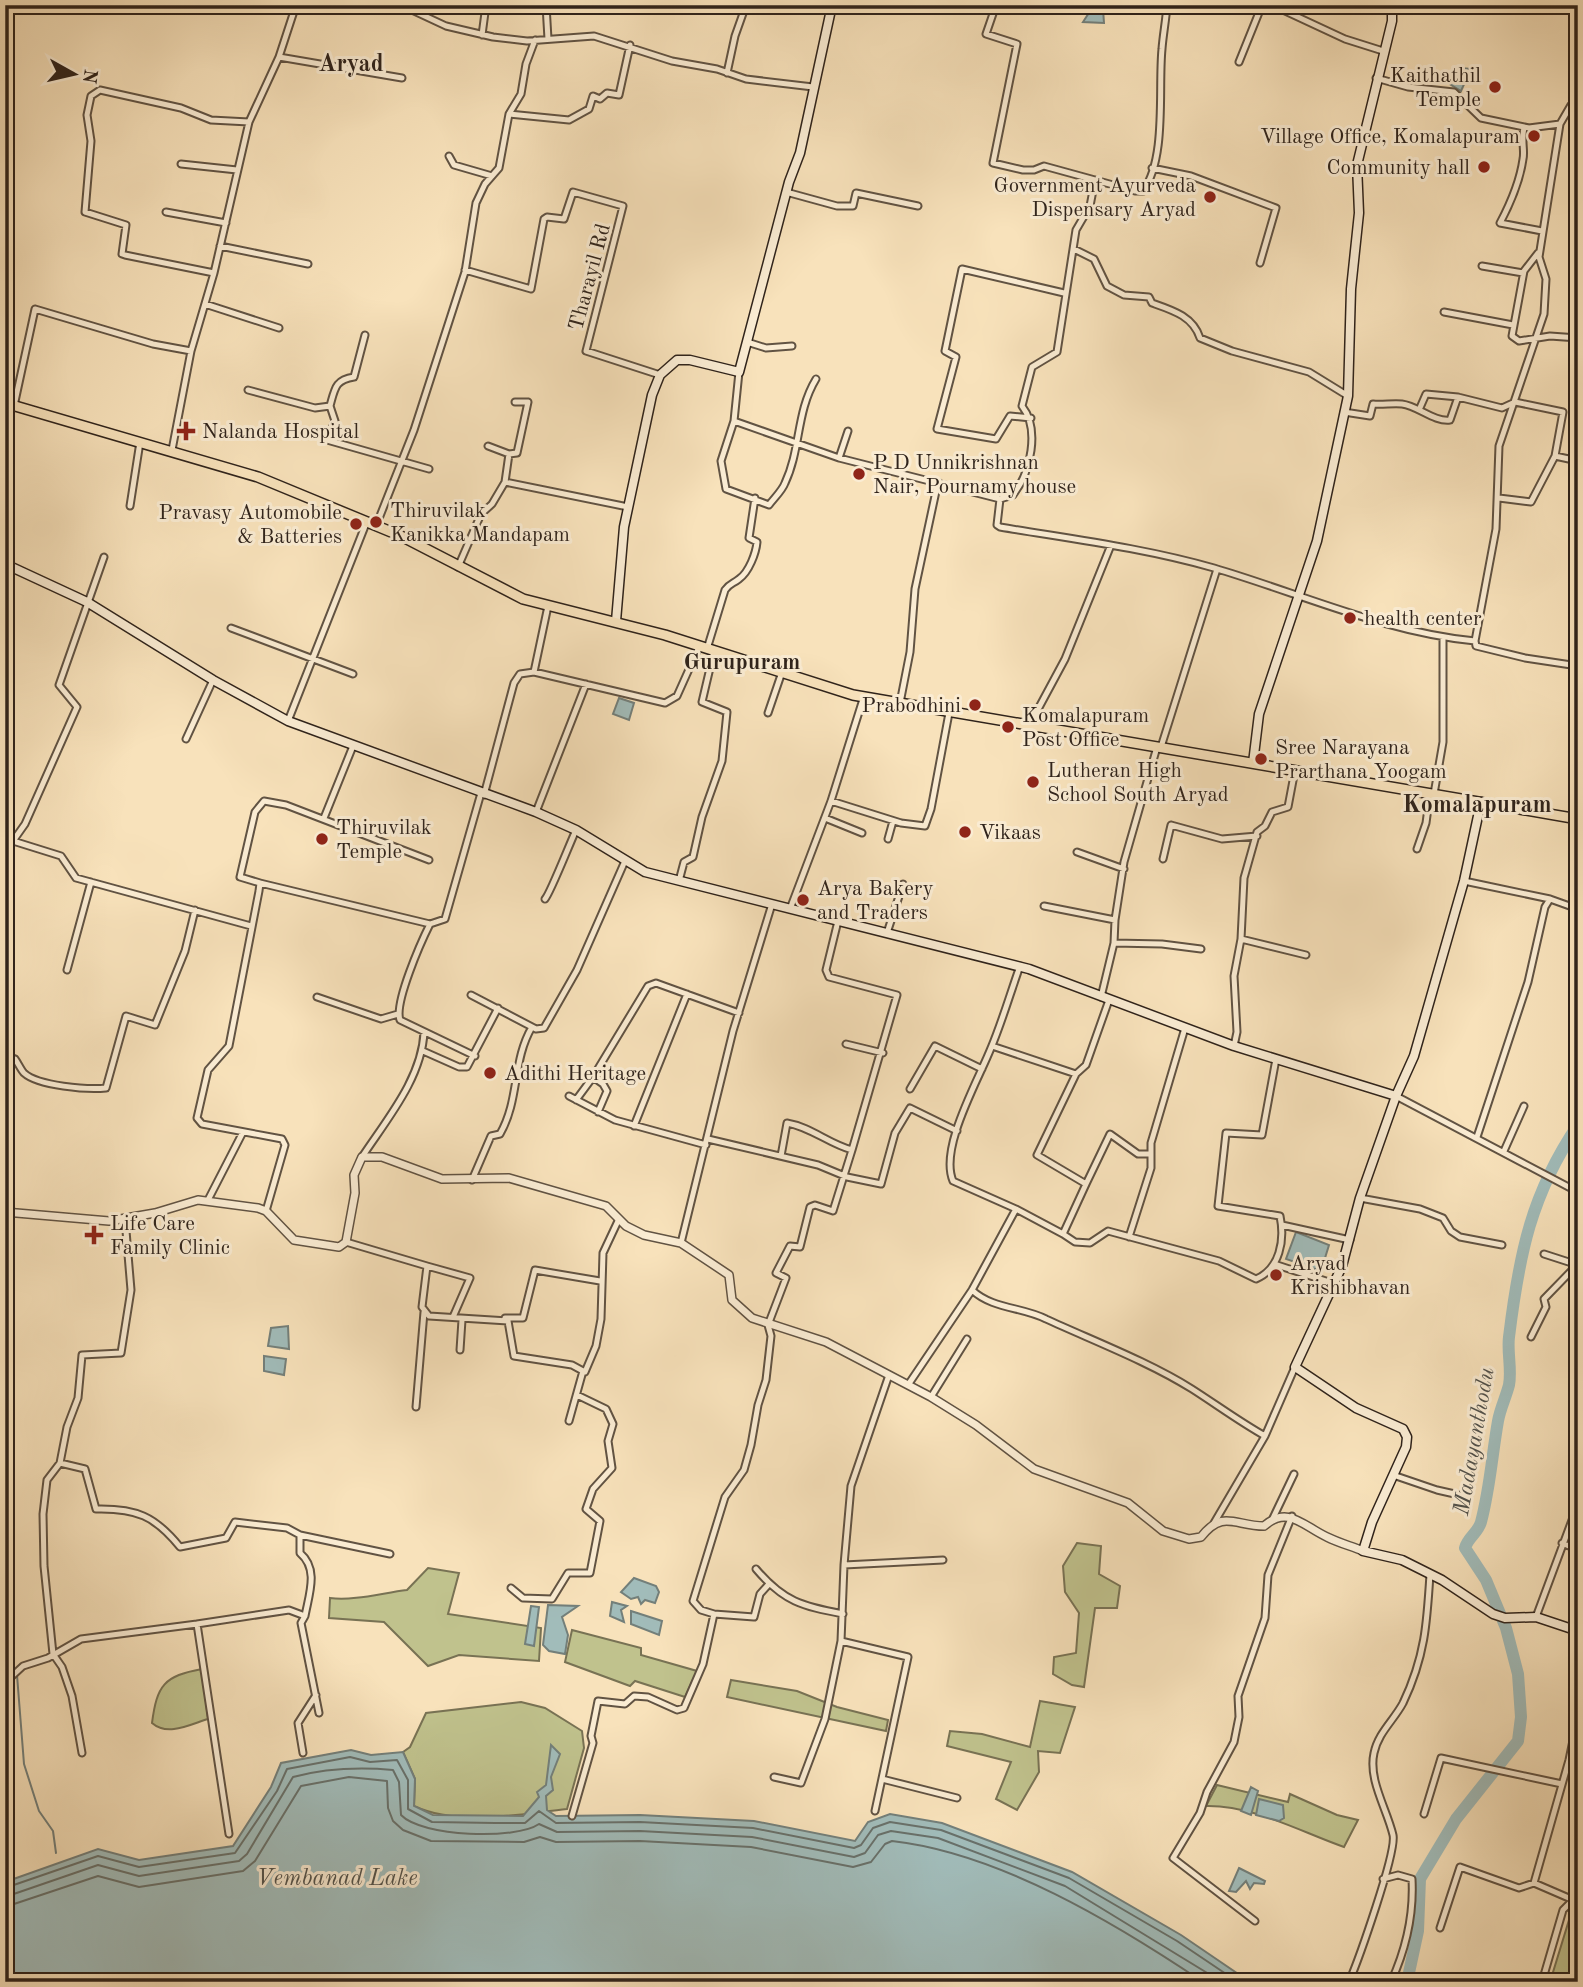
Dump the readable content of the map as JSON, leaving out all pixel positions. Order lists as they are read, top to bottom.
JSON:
{
  "streets": {
    "street": ["Tharayil Rd"]
  },
  "districts": ["Aryad", "Gurupuram", "Komalapuram"],
  "water": ["Madayanthodu", "Vembanad Lake"],
  "places": {
    "other": [
      "Kaithathil Temple",
      "Village Office, Komalapuram",
      "Community hall",
      "Government Ayurveda Dispensary Aryad",
      "P D Unnikrishnan Nair, Pournamy house",
      "Thiruvilak Kanikka Mandapam",
      "Pravasy Automobile & Batteries",
      "health center",
      "Prabodhini",
      "Komalapuram Post Office",
      "Sree Narayana Prarthana Yoogam",
      "Lutheran High School South Aryad",
      "Vikaas",
      "Thiruvilak Temple",
      "Arya Bakery and Traders",
      "Adithi Heritage",
      "Aryad Krishibhavan"
    ],
    "health": ["Nalanda Hospital", "Life Care Family Clinic"]
  },
  "north": "right"
}
